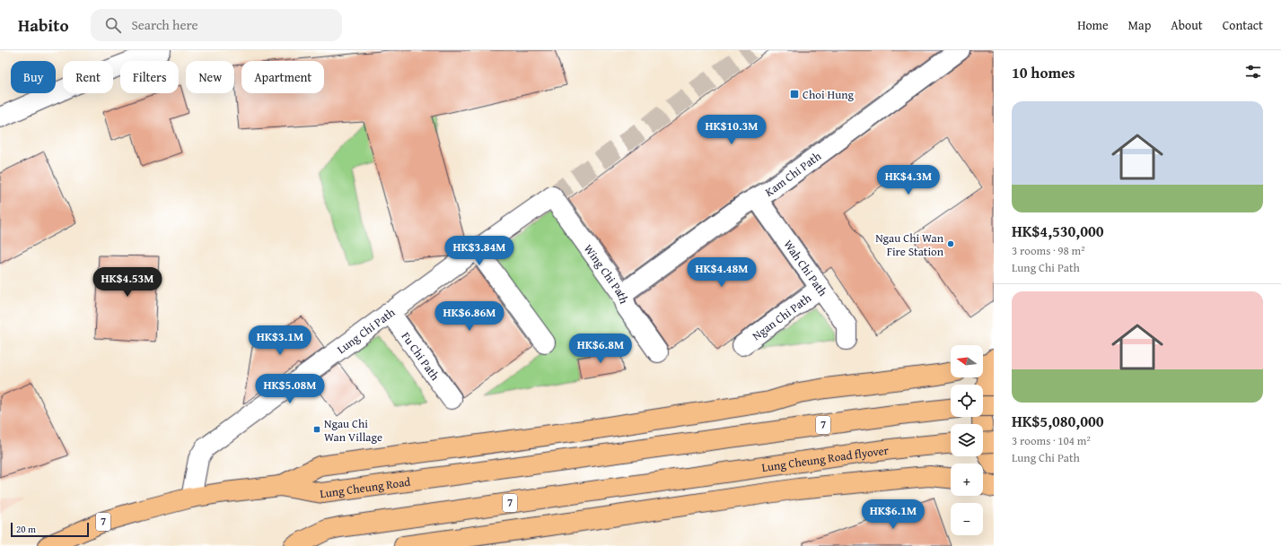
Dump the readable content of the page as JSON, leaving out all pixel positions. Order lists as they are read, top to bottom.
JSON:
{
  "streets": {
    "main road": ["7", "Lung Cheung Road flyover", "Lung Cheung Road"],
    "street": [
      "Kam Chi Path",
      "Wah Chi Path",
      "Wing Chi Path",
      "Ngan Chi Path",
      "Lung Chi Path",
      "Fu Chi Path"
    ]
  },
  "crossings": [
    ["Kam Chi Path", "Wah Chi Path"],
    ["Kam Chi Path", "Wing Chi Path"],
    ["Wah Chi Path", "Ngan Chi Path"],
    ["Wing Chi Path", "Lung Chi Path"],
    ["Lung Chi Path", "Fu Chi Path"],
    ["Lung Chi Path", "Lung Cheung Road"]
  ],
  "places": {
    "transit": ["Choi Hung", "Ngau Chi Wan Village"],
    "other": ["Ngau Chi Wan Fire Station"]
  },
  "scale_bar": "20 m",
  "north": "left",
  "page": {
    "header": "Habito",
    "search": "Search here",
    "nav": [
      "Home",
      "Map",
      "About",
      "Contact"
    ],
    "heading": "10 homes",
    "chip": [
      "Buy",
      "Rent",
      "Filters",
      "New",
      "Apartment"
    ],
    "list": [
      {
        "name": "HK$4,530,000",
        "note": "3 rooms · 98 m² · Lung Chi Path"
      },
      {
        "name": "HK$5,080,000",
        "note": "3 rooms · 104 m² · Lung Chi Path"
      }
    ],
    "price": [
      "HK$10.3M",
      "HK$4.3M",
      "HK$3.84M",
      "HK$4.48M",
      "HK$4.53M",
      "HK$6.86M",
      "HK$3.1M",
      "HK$6.8M",
      "HK$5.08M",
      "HK$6.1M"
    ],
    "map_buttons": ["+", "−"],
    "scale": "20 m"
  }
}
